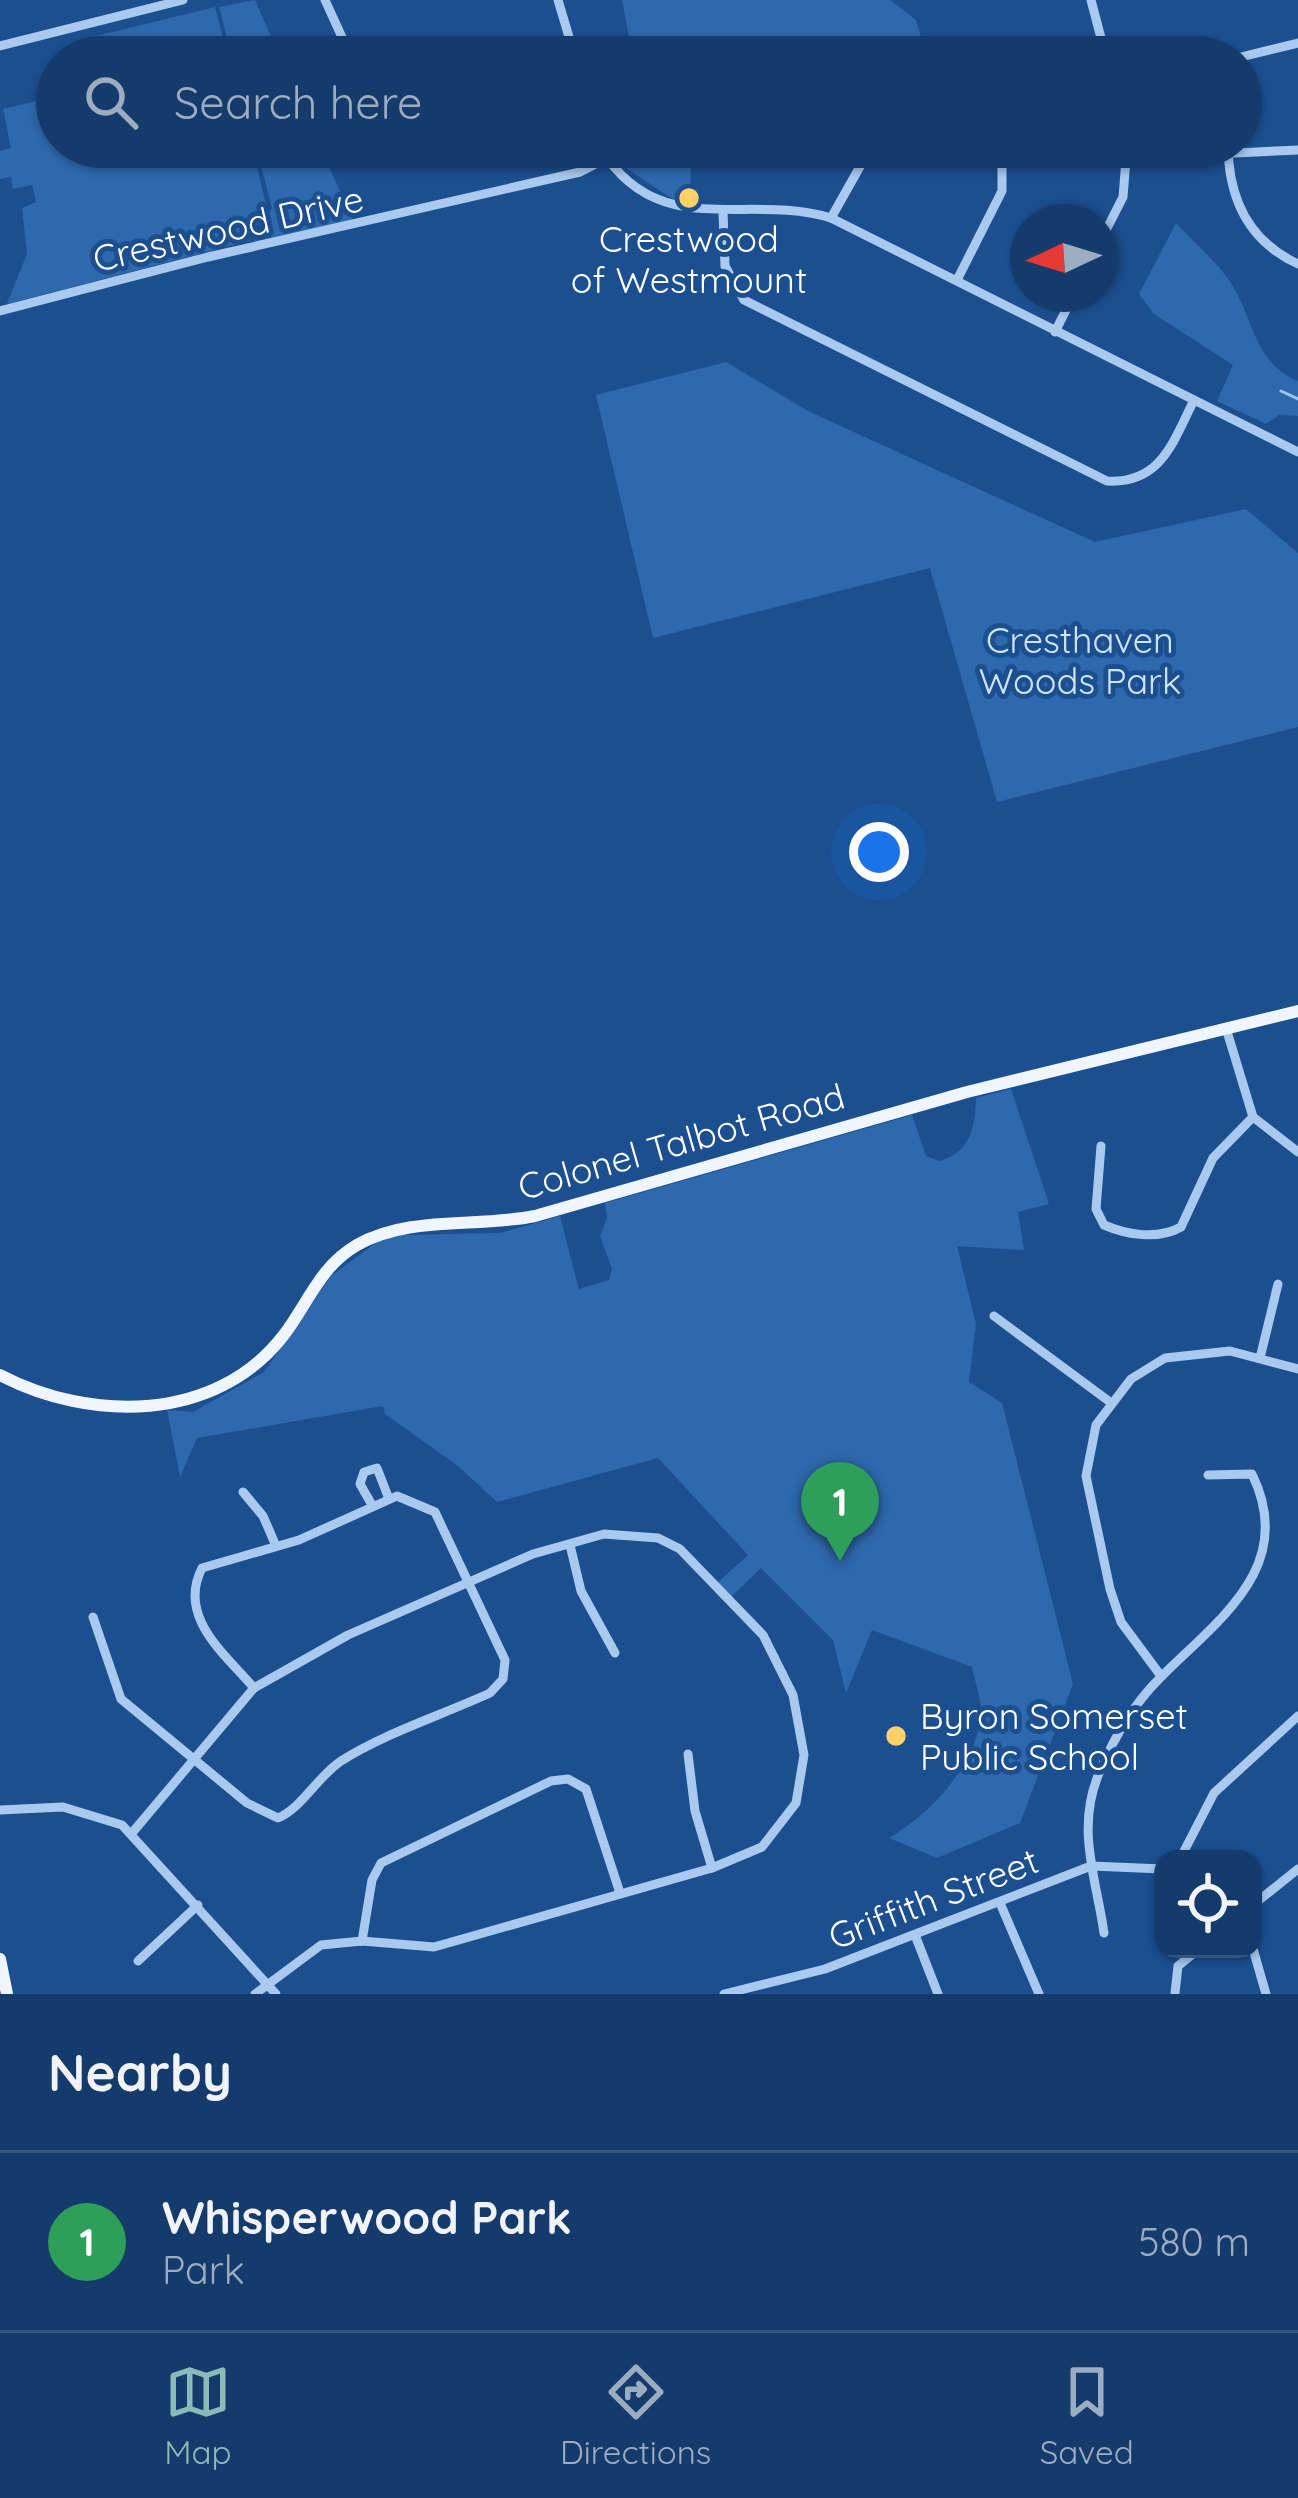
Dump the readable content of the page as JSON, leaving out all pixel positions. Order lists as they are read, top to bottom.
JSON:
{
  "streets": {
    "main road": ["Colonel Talbot Road"],
    "street": ["Crestwood Drive", "Griffith Street"]
  },
  "parks": ["Cresthaven Woods Park"],
  "places": ["Crestwood of Westmount", "Byron Somerset Public School"],
  "north": "left",
  "page": {
    "search": "Search here",
    "pins": "1",
    "heading": "Nearby",
    "list": [
      {
        "mark": "1",
        "name": "Whisperwood Park",
        "note": "Park",
        "value": "580 m"
      }
    ],
    "nav": ["Map", "Directions", "Saved"]
  }
}
